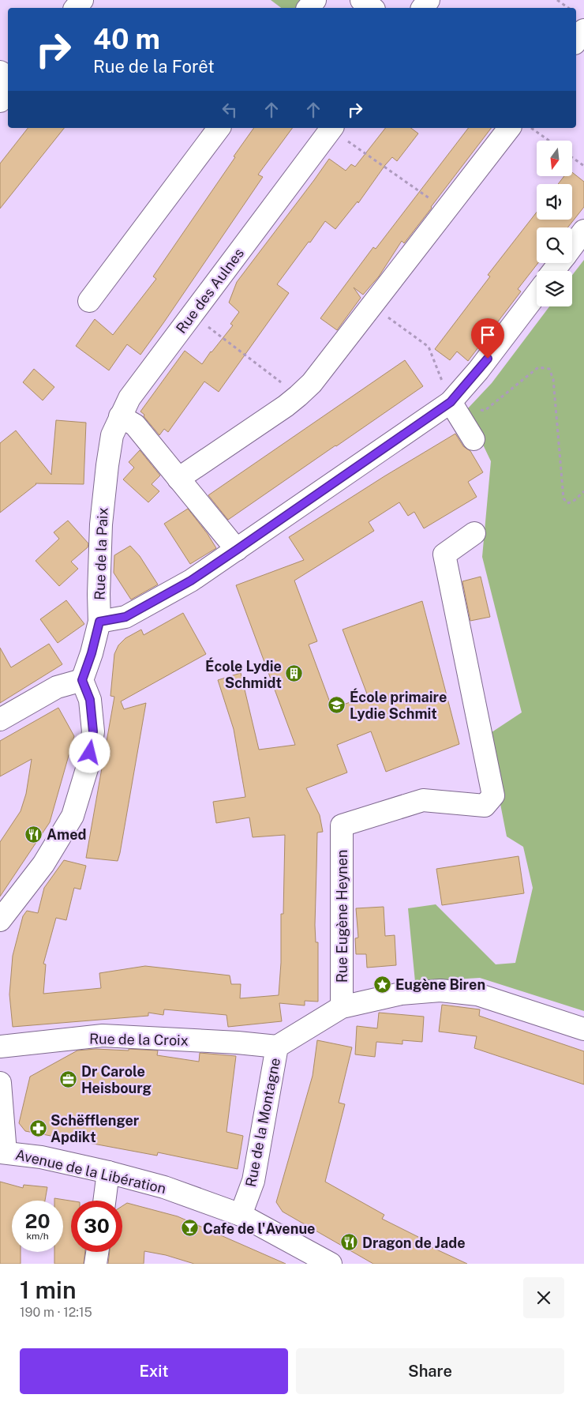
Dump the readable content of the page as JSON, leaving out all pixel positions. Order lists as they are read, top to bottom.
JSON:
{
  "streets": {
    "street": [
      "Rue des Aulnes",
      "Rue de la Paix",
      "Rue Eugène Heynen",
      "Rue de la Croix",
      "Rue de la Montagne",
      "Avenue de la Libération"
    ]
  },
  "crossings": [
    ["Rue des Aulnes", "Rue de la Paix"],
    ["Rue Eugène Heynen", "Rue de la Montagne"],
    ["Rue de la Croix", "Rue de la Montagne"],
    ["Rue de la Montagne", "Avenue de la Libération"]
  ],
  "places": {
    "building": ["École Lydie Schmidt"],
    "school or university": ["École primaire Lydie Schmit"],
    "restaurant": ["Amed", "Dragon de Jade"],
    "place": ["Eugène Biren"],
    "office": ["Dr Carole Heisbourg"],
    "pharmacy": ["Schëfflenger Apdikt"],
    "bar": ["Cafe de l'Avenue"]
  },
  "north": "bottom",
  "page": {
    "turn": ["40 m", "Rue de la Forêt"],
    "speed": "20 km/h",
    "limit": "30",
    "heading": ["1 min", "190 m · 12:15"],
    "buttons": ["Exit", "Share"]
  }
}
